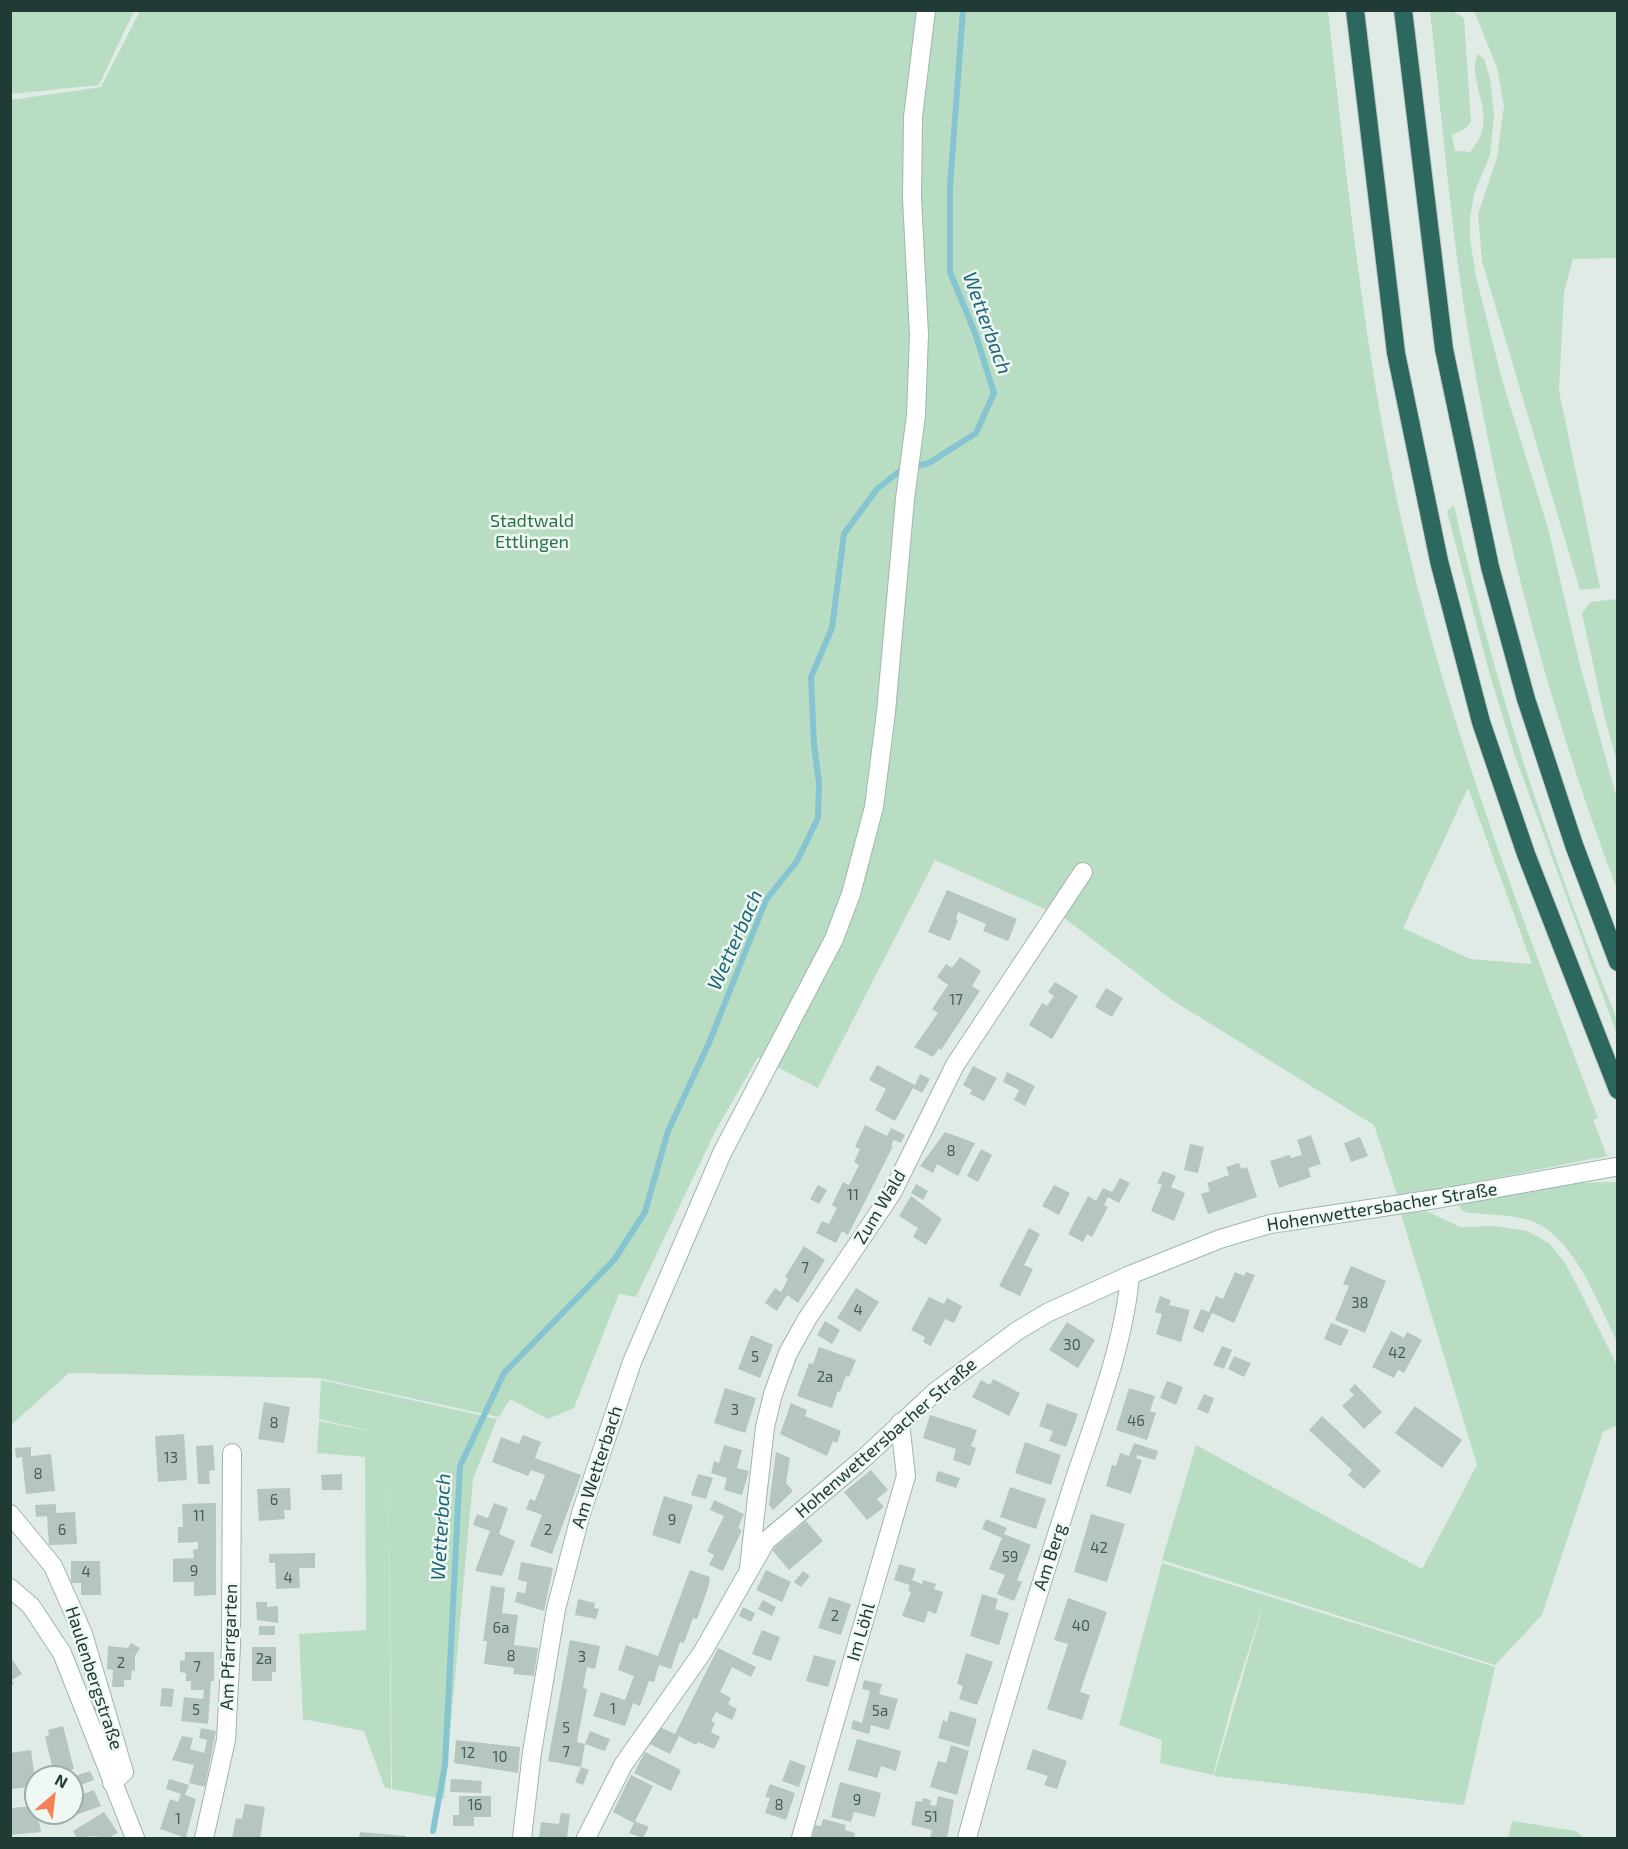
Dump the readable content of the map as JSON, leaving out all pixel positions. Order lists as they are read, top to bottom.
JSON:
{
  "streets": {
    "street": [
      "Zum Wald",
      "Hohenwettersbacher Straße",
      "Am Wetterbach",
      "Am Berg",
      "Im Löhl",
      "Am Pfarrgarten",
      "Haulenbergstraße"
    ]
  },
  "crossings": [
    ["Zum Wald", "Hohenwettersbacher Straße"],
    ["Hohenwettersbacher Straße", "Am Berg"],
    ["Hohenwettersbacher Straße", "Im Löhl"]
  ],
  "water": ["Wetterbach"],
  "parks": ["Stadtwald Ettlingen"],
  "house_numbers": [
    "17",
    "8",
    "11",
    "7",
    "38",
    "4",
    "30",
    "42",
    "5",
    "2a",
    "3",
    "46",
    "8",
    "13",
    "8",
    "6",
    "11",
    "9",
    "6",
    "2",
    "42",
    "59",
    "9",
    "4",
    "4",
    "2",
    "40",
    "6a",
    "8",
    "3",
    "2a",
    "2",
    "7",
    "1",
    "5",
    "5a",
    "5",
    "7",
    "12",
    "10",
    "9",
    "16",
    "8",
    "51",
    "1"
  ],
  "north": "top right"
}
